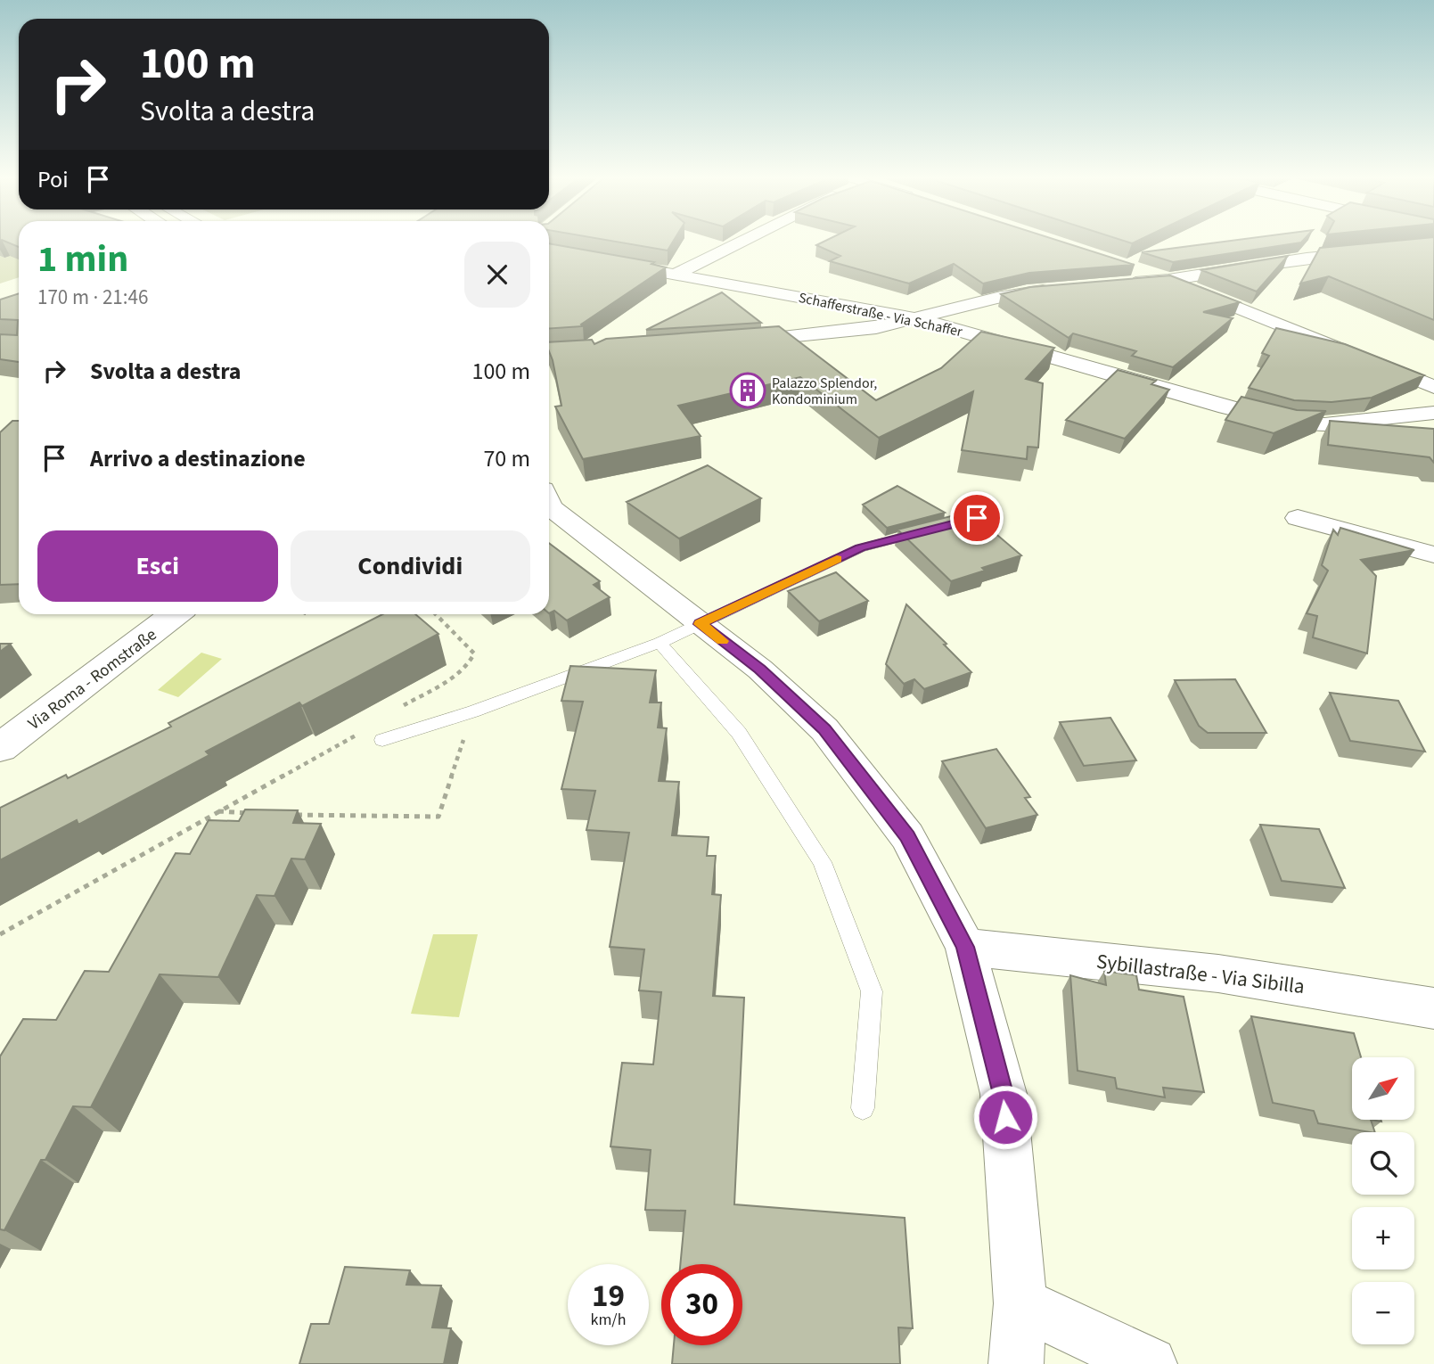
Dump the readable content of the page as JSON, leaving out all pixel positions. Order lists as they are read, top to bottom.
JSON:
{
  "streets": {
    "street": ["Schafferstraße - Via Schaffer", "Via Roma - Romstraße", "Sybillastraße - Via Sibilla"]
  },
  "places": {
    "building": ["Palazzo Splendor, Kondominium"]
  },
  "north": "top right",
  "page": {
    "turn": ["100 m", "Svolta a destra"],
    "then": "Poi",
    "heading": ["1 min", "170 m · 21:46"],
    "list": [
      {
        "name": "Svolta a destra",
        "value": "100 m"
      },
      {
        "name": "Arrivo a destinazione",
        "value": "70 m"
      }
    ],
    "buttons": ["Esci", "Condividi"],
    "map_buttons": ["+", "−"],
    "speed": "19 km/h",
    "limit": "30"
  }
}
